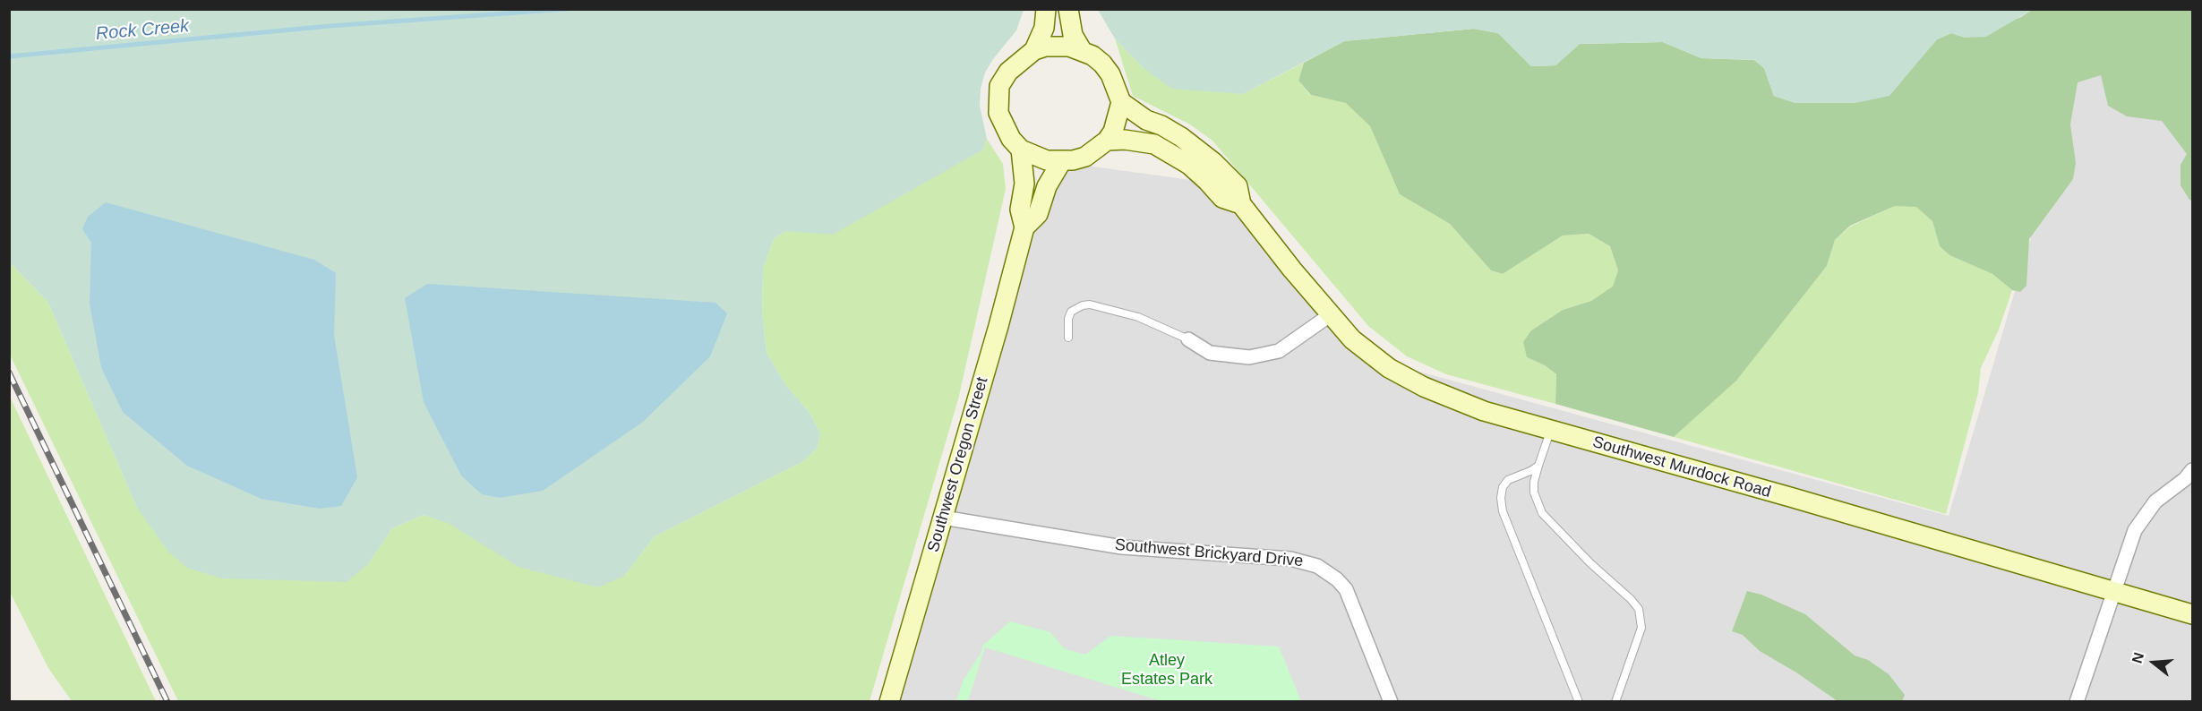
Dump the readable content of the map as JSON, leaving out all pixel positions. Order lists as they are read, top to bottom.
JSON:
{
  "streets": {
    "main road": ["Southwest Oregon Street", "Southwest Murdock Road"],
    "street": ["Southwest Brickyard Drive"]
  },
  "crossings": [
    ["Southwest Oregon Street", "Southwest Murdock Road"],
    ["Southwest Oregon Street", "Southwest Brickyard Drive"]
  ],
  "water": ["Rock Creek"],
  "parks": ["Atley Estates Park"],
  "north": "left"
}
